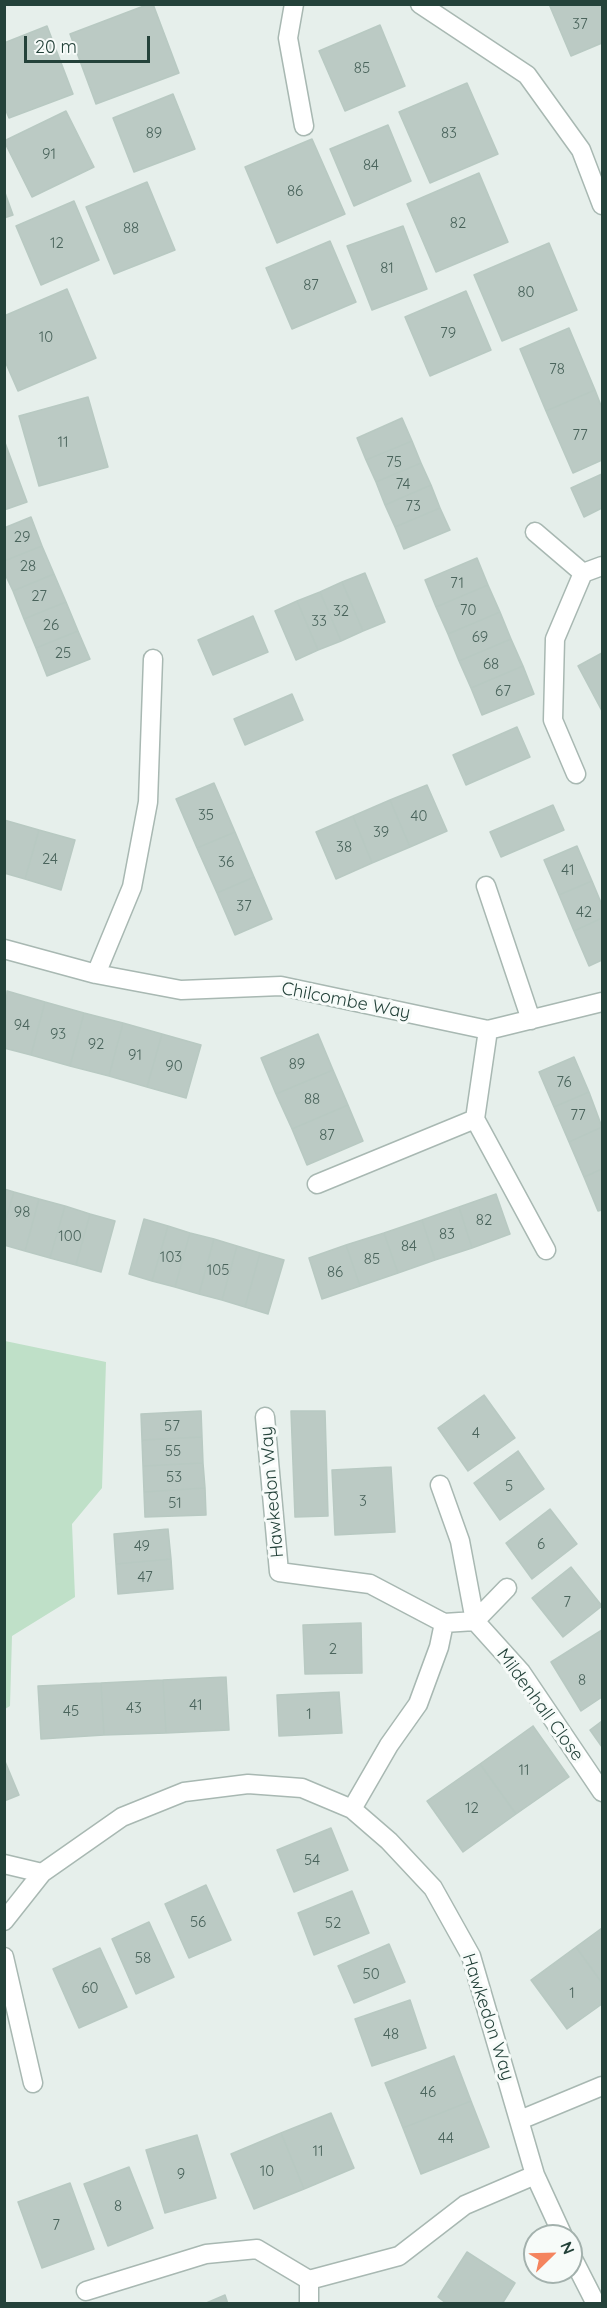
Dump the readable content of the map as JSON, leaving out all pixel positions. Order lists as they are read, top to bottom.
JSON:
{
  "streets": {
    "street": ["Chilcombe Way", "Hawkedon Way", "Mildenhall Close"]
  },
  "house_numbers": [
    "37",
    "85",
    "89",
    "83",
    "91",
    "84",
    "86",
    "82",
    "88",
    "12",
    "81",
    "87",
    "80",
    "79",
    "10",
    "78",
    "77",
    "11",
    "75",
    "74",
    "73",
    "29",
    "28",
    "71",
    "27",
    "70",
    "32",
    "33",
    "26",
    "69",
    "25",
    "68",
    "67",
    "35",
    "40",
    "39",
    "38",
    "24",
    "36",
    "41",
    "37",
    "42",
    "94",
    "93",
    "92",
    "91",
    "89",
    "90",
    "76",
    "88",
    "77",
    "87",
    "98",
    "82",
    "83",
    "100",
    "84",
    "103",
    "85",
    "105",
    "86",
    "57",
    "4",
    "55",
    "53",
    "5",
    "3",
    "51",
    "6",
    "49",
    "47",
    "7",
    "2",
    "8",
    "41",
    "43",
    "45",
    "1",
    "11",
    "12",
    "54",
    "56",
    "52",
    "58",
    "50",
    "60",
    "1",
    "48",
    "46",
    "44",
    "11",
    "10",
    "9",
    "8",
    "7"
  ],
  "scale_bar": "20 m",
  "north": "top right"
}
